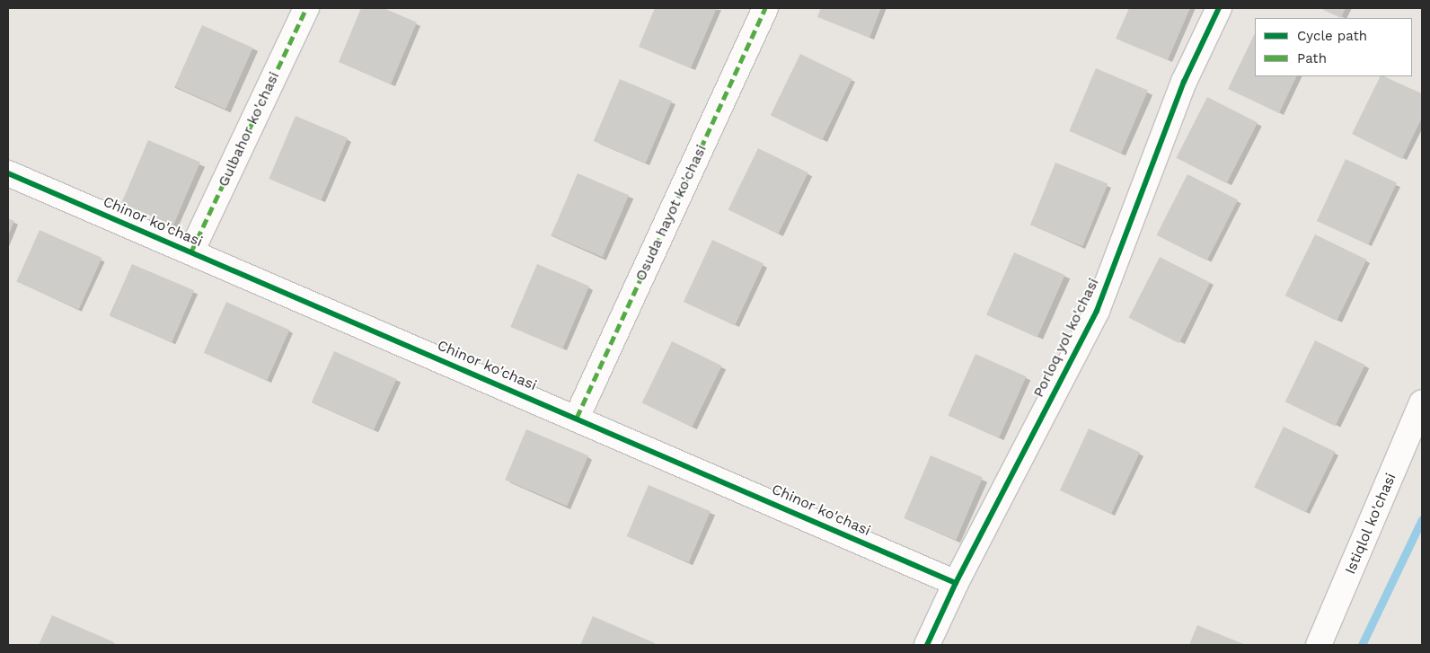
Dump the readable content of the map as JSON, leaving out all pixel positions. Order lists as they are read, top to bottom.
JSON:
{
  "streets": {
    "street": [
      "Gulbahor ko'chasi",
      "Osuda hayot ko'chasi",
      "Chinor ko'chasi",
      "Porloq yol ko'chasi",
      "Istiqlol ko'chasi"
    ]
  },
  "crossings": [
    ["Gulbahor ko'chasi", "Chinor ko'chasi"],
    ["Osuda hayot ko'chasi", "Chinor ko'chasi"],
    ["Chinor ko'chasi", "Porloq yol ko'chasi"]
  ],
  "legend": ["Cycle path", "Path"]
}
